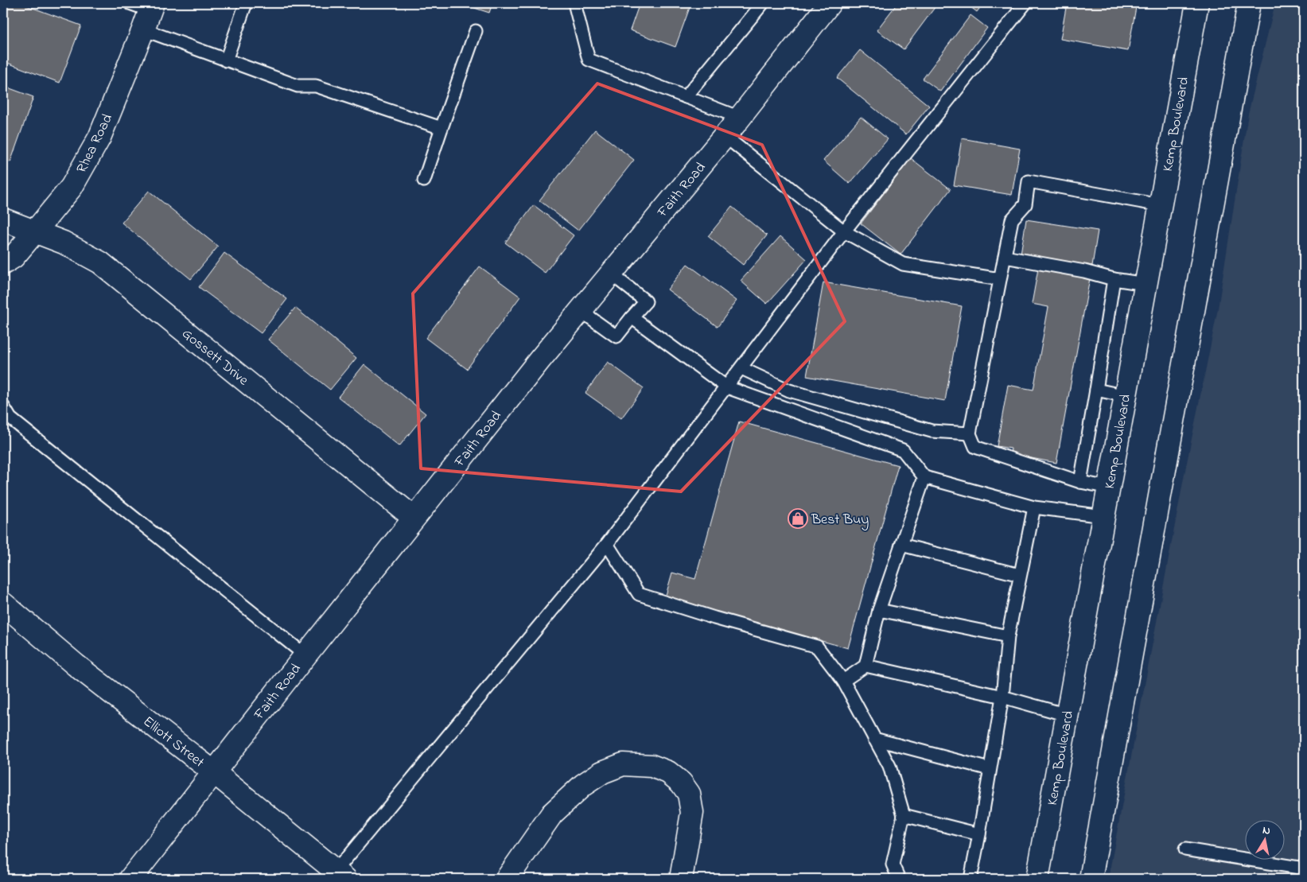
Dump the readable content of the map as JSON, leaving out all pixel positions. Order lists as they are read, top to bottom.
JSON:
{
  "streets": {
    "street": [
      "Kemp Boulevard",
      "Rhea Road",
      "Faith Road",
      "Gossett Drive",
      "Elliott Street"
    ]
  },
  "crossings": [
    ["Rhea Road", "Gossett Drive"],
    ["Faith Road", "Gossett Drive"],
    ["Faith Road", "Elliott Street"]
  ],
  "places": {
    "shop": ["Best Buy"]
  },
  "north": "top"
}
